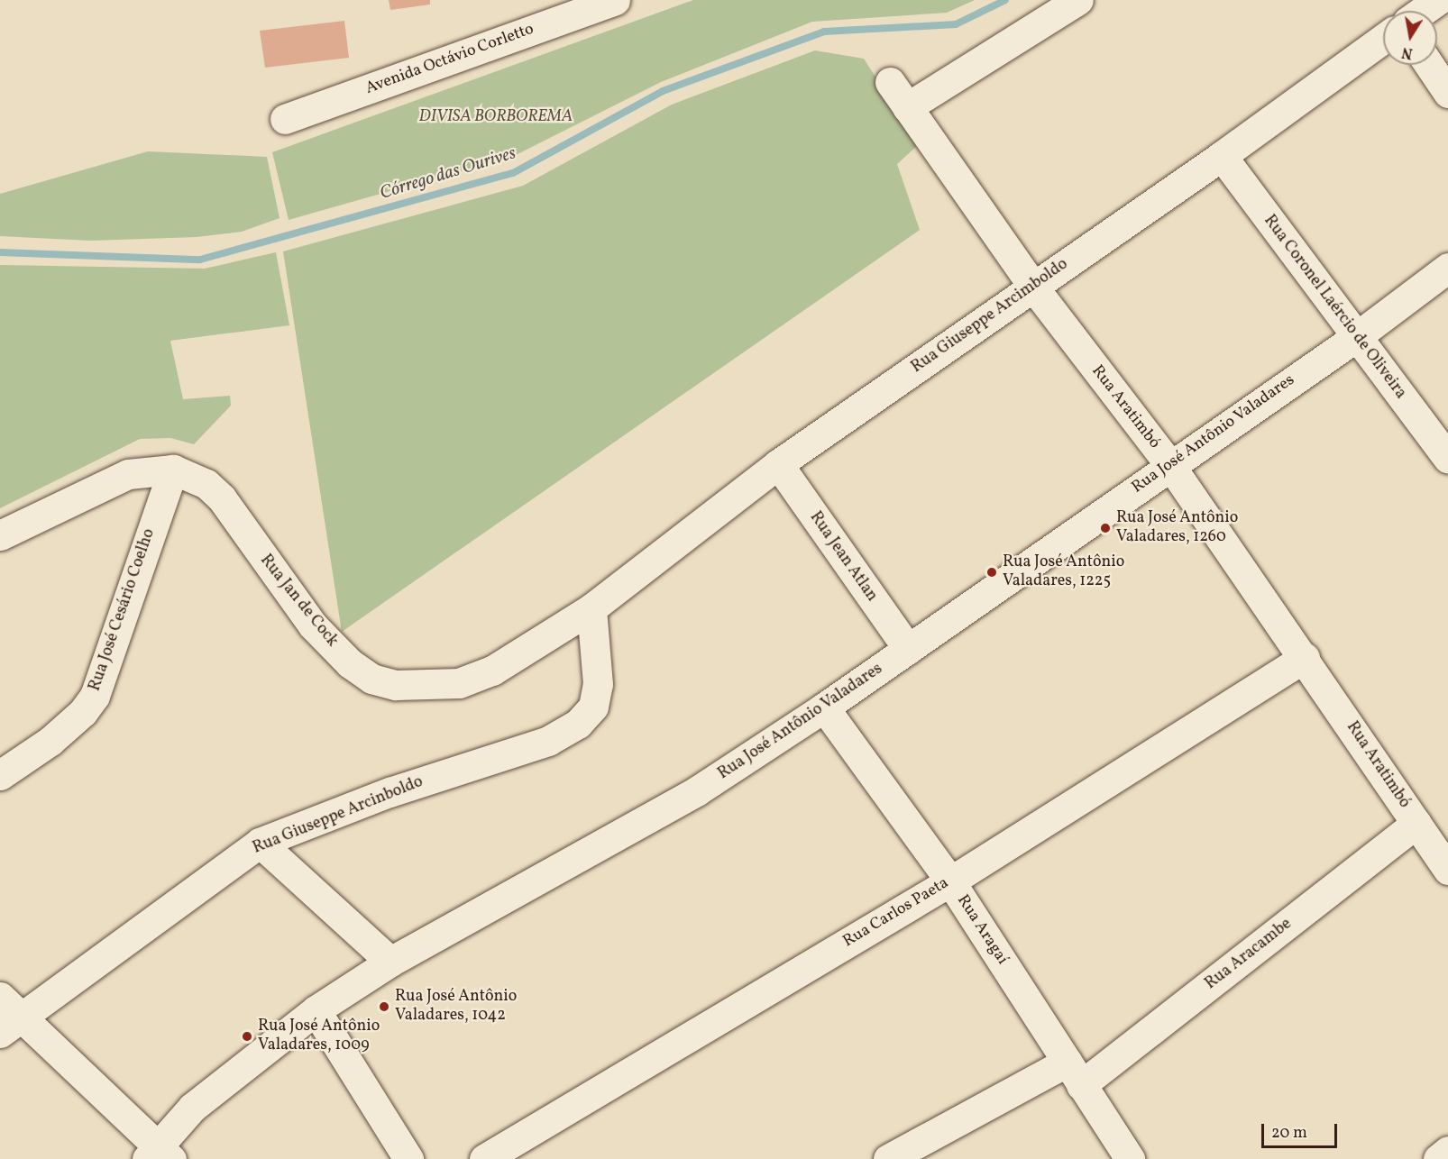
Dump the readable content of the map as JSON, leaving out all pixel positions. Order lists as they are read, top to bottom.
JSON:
{
  "streets": {
    "street": [
      "Avenida Octávio Corletto",
      "Rua Coronel Laércio de Oliveira",
      "Rua Giuseppe Arcimboldo",
      "Rua Aratimbó",
      "Rua José Antônio Valadares",
      "Rua Jean Atlan",
      "Rua Jan de Cock",
      "Rua José Cesário Coelho",
      "Rua Giuseppe Arcinboldo",
      "Rua Carlos Paeta",
      "Rua Aragaí",
      "Rua Aracambe"
    ]
  },
  "crossings": [
    ["Rua Coronel Laércio de Oliveira", "Rua Giuseppe Arcimboldo"],
    ["Rua Coronel Laércio de Oliveira", "Rua José Antônio Valadares"],
    ["Rua Giuseppe Arcimboldo", "Rua Aratimbó"],
    ["Rua Giuseppe Arcimboldo", "Rua Jean Atlan"],
    ["Rua Giuseppe Arcimboldo", "Rua Jan de Cock"],
    ["Rua Giuseppe Arcimboldo", "Rua Giuseppe Arcinboldo"],
    ["Rua Aratimbó", "Rua José Antônio Valadares"],
    ["Rua Aratimbó", "Rua Carlos Paeta"],
    ["Rua Aratimbó", "Rua Aracambe"],
    ["Rua José Antônio Valadares", "Rua Jean Atlan"],
    ["Rua José Antônio Valadares", "Rua Aragaí"],
    ["Rua Jan de Cock", "Rua José Cesário Coelho"],
    ["Rua Jan de Cock", "Rua Giuseppe Arcinboldo"],
    ["Rua Carlos Paeta", "Rua Aragaí"],
    ["Rua Aragaí", "Rua Aracambe"]
  ],
  "water": ["Córrego das Ourives"],
  "parks": ["DIVISA BORBOREMA"],
  "places": [
    "Rua José Antônio Valadares, 1260",
    "Rua José Antônio Valadares, 1225",
    "Rua José Antônio Valadares, 1042",
    "Rua José Antônio Valadares, 1009"
  ],
  "scale_bar": "20 m",
  "north": "bottom"
}
